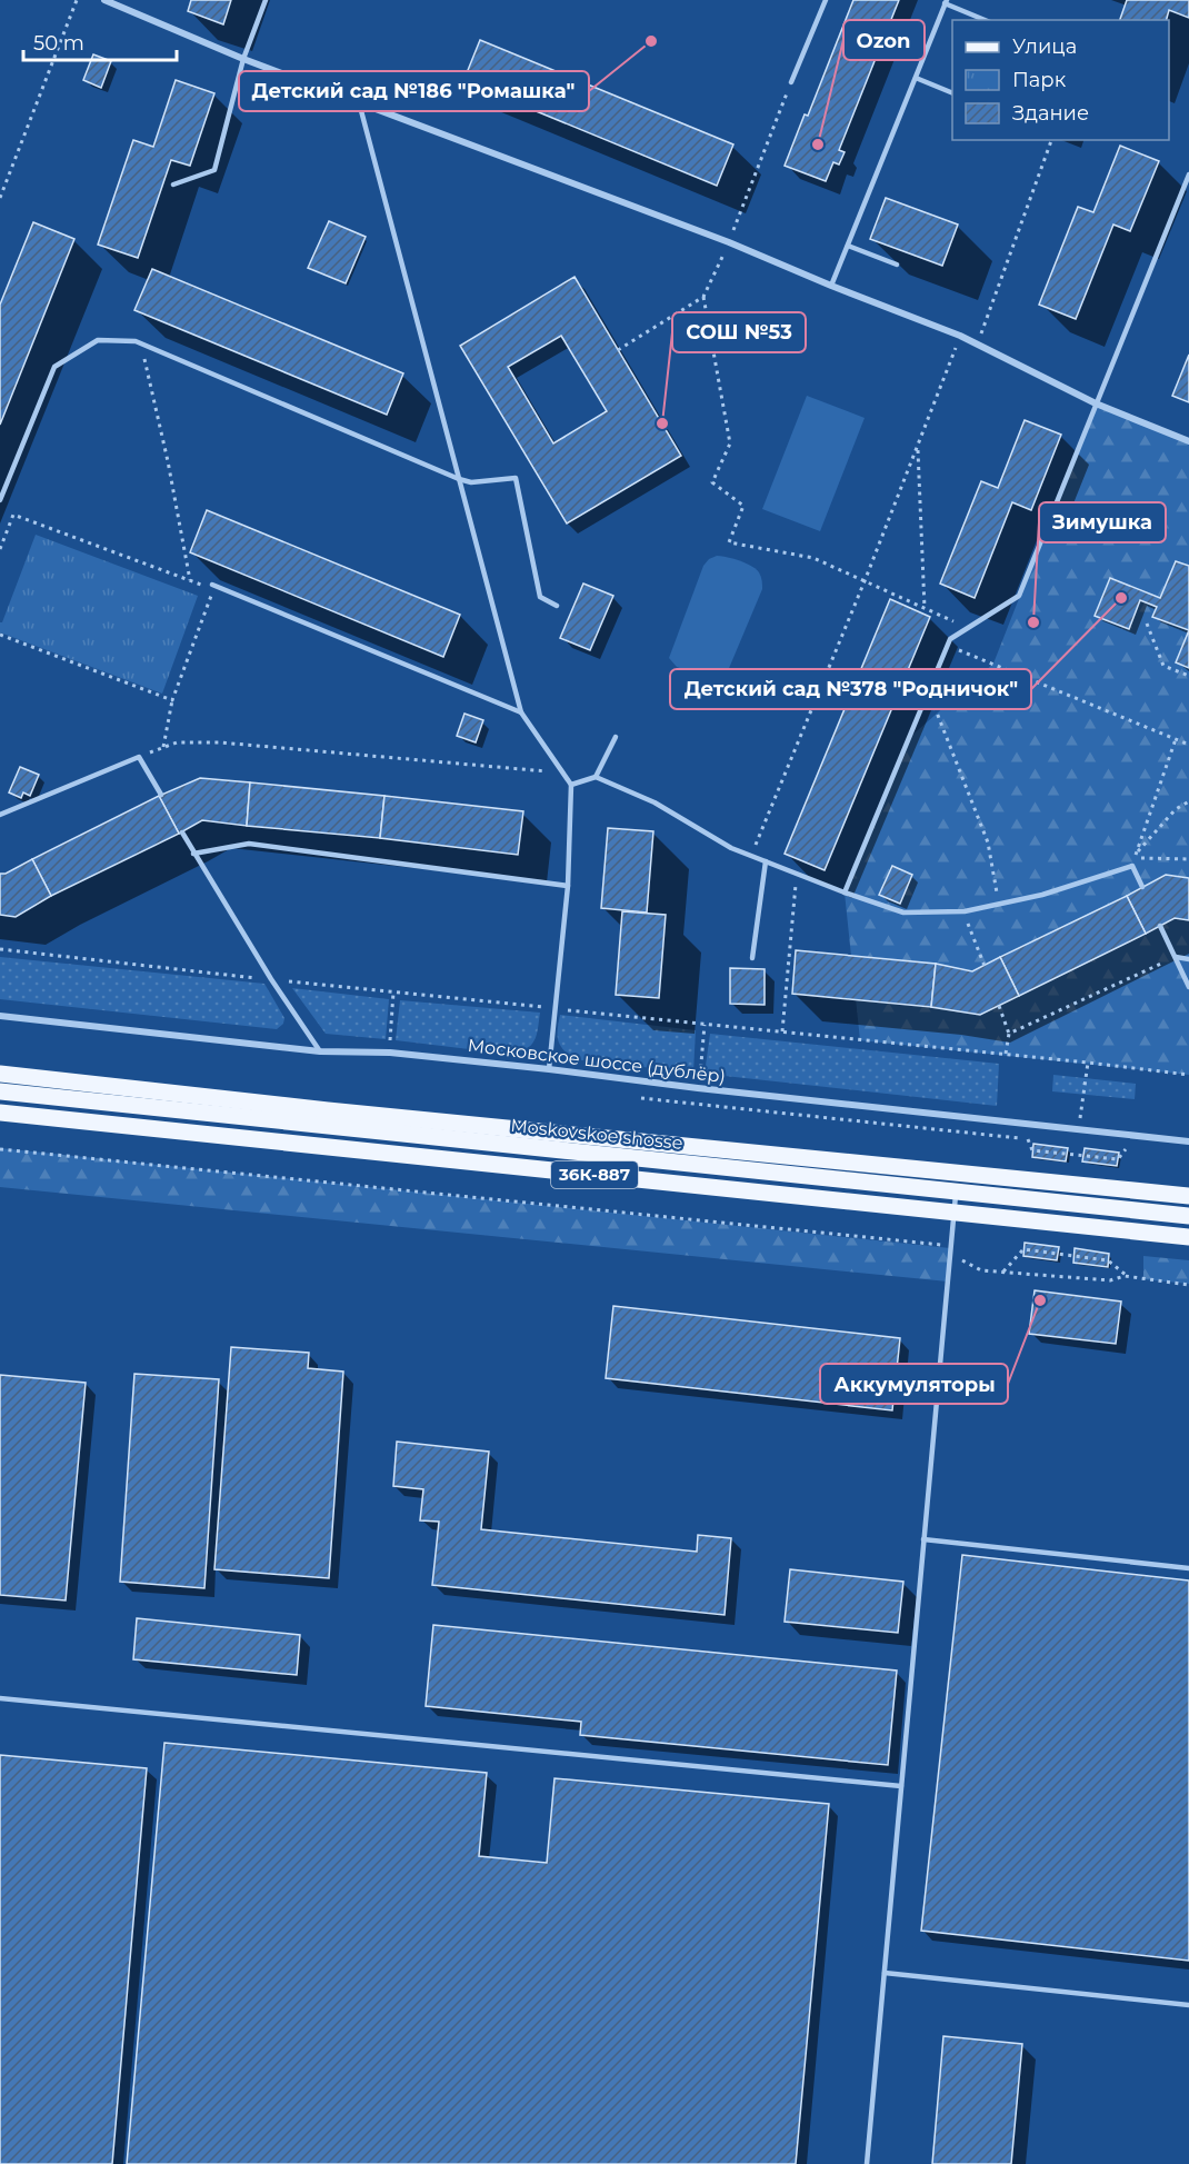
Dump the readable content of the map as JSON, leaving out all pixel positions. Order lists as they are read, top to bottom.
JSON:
{
  "streets": {
    "main road": ["Moskovskoe shosse", "36К-887"],
    "street": ["Московское шоссе (дублёр)"]
  },
  "places": [
    "Детский сад №186 \"Ромашка\"",
    "Ozon",
    "СОШ №53",
    "Детский сад №378 \"Родничок\"",
    "Зимушка",
    "Аккумуляторы"
  ],
  "legend": ["Улица", "Парк", "Здание"],
  "scale_bar": "50 m"
}
